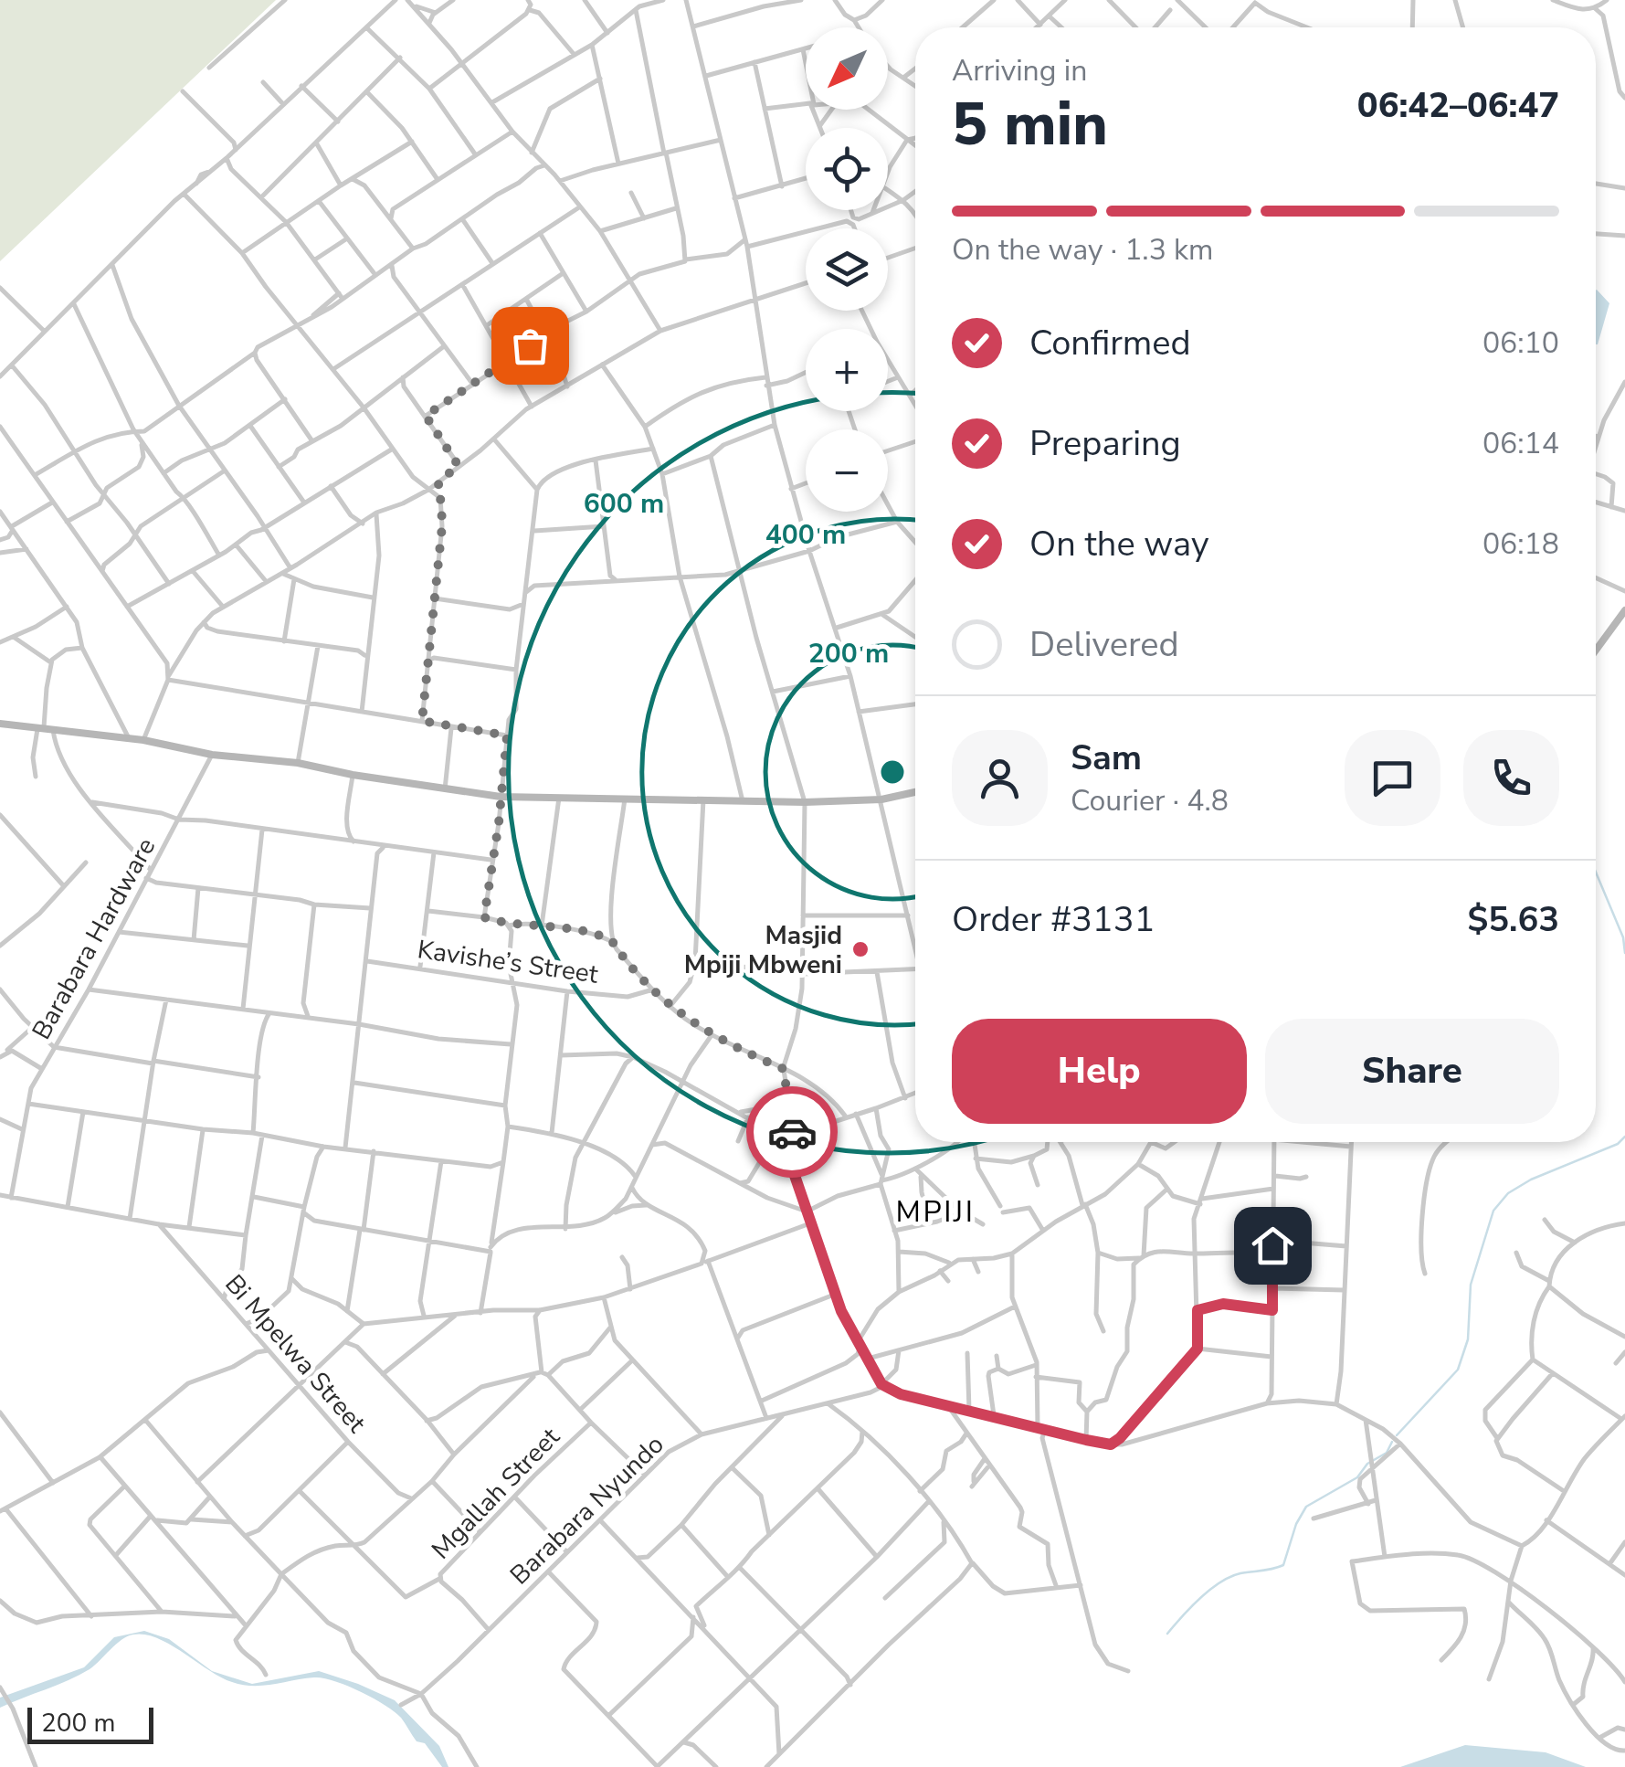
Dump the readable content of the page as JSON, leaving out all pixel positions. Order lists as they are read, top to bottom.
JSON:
{
  "streets": {
    "street": [
      "Barabara Hardware",
      "Kavishe’s Street",
      "Bi Mpelwa Street",
      "Mgallah Street",
      "Barabara Nyundo"
    ]
  },
  "crossings": [
    ["Mgallah Street", "Barabara Nyundo"]
  ],
  "districts": ["MPIJI"],
  "places": ["Masjid Mpiji Mbweni"],
  "scale_bar": "200 m",
  "north": "bottom left",
  "page": {
    "map_buttons": ["+", "−"],
    "heading": ["5 min", "Arriving in", "06:42–06:47"],
    "panel": [
      "Sam",
      "Courier · 4.8",
      "Order #3131",
      "$5.63"
    ],
    "bar": "On the way · 1.3 km",
    "list": [
      ["Confirmed", "06:10"],
      ["Preparing", "06:14"],
      ["On the way", "06:18"],
      "Delivered"
    ],
    "buttons": ["Help", "Share"],
    "scale": "200 m"
  },
  "rings": ["600 m", "400 m", "200 m"]
}
